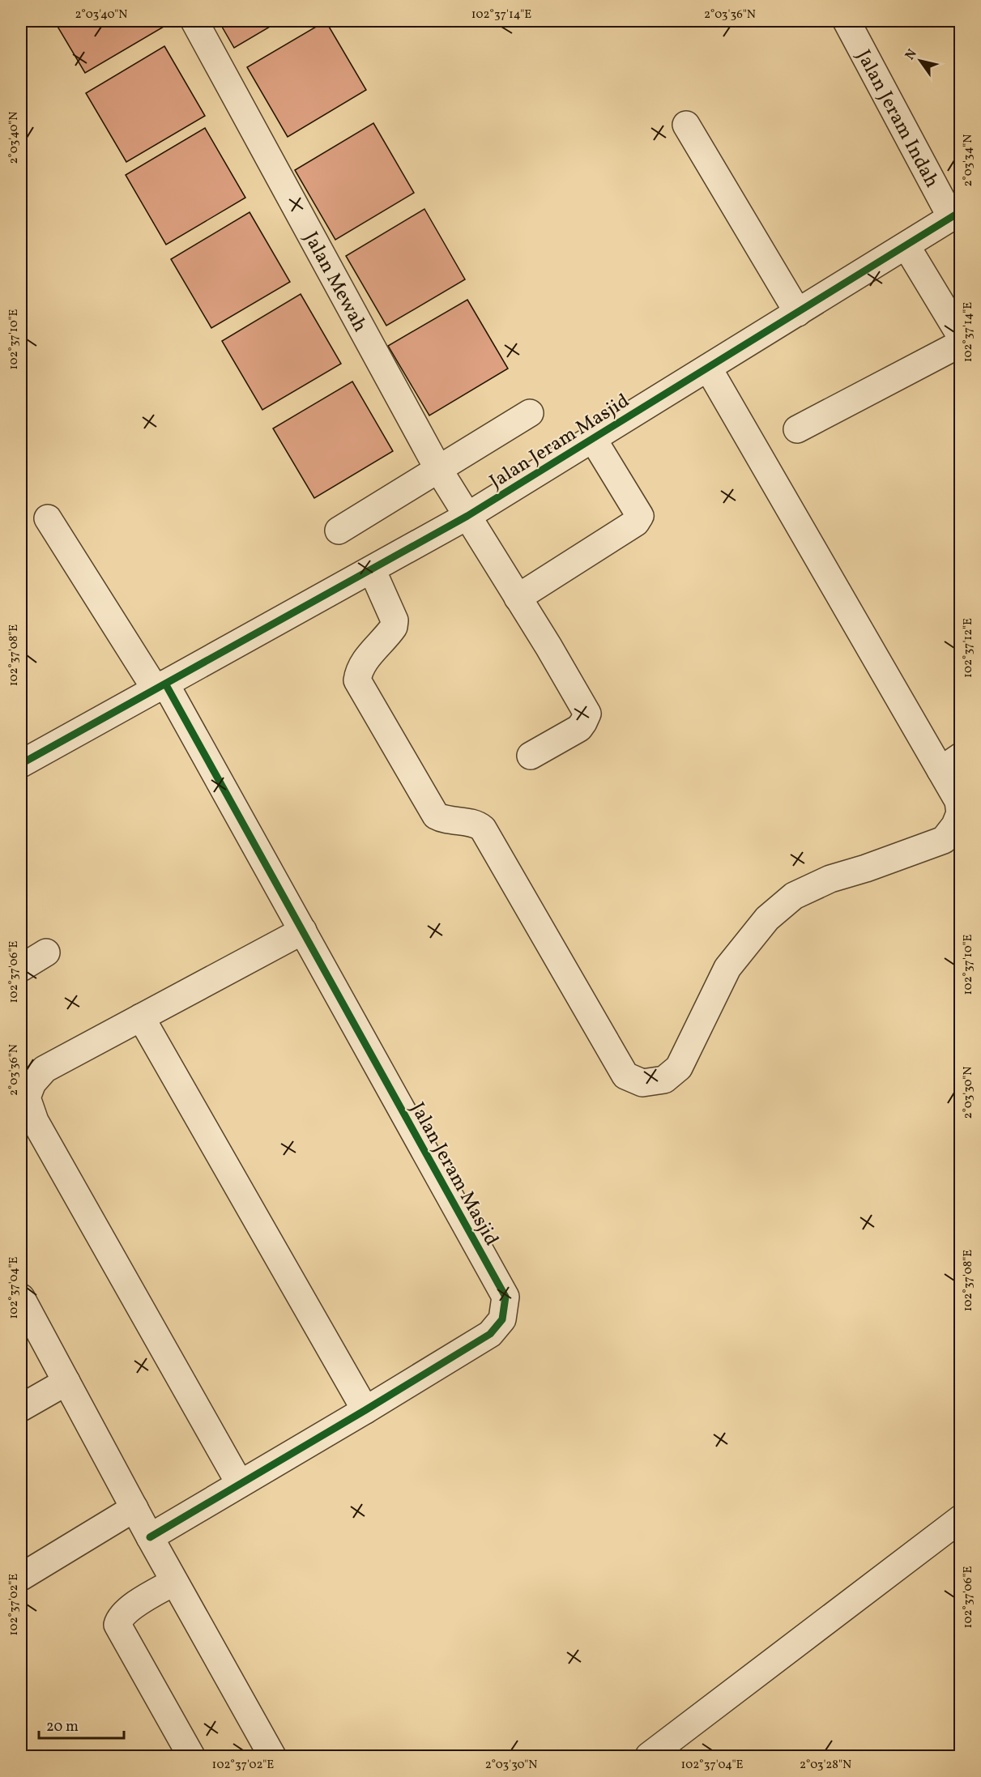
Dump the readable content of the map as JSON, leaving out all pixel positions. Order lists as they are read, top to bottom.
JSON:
{
  "streets": {
    "street": ["Jalan Jeram Indah", "Jalan Mewah", "Jalan Jeram Masjid"]
  },
  "crossings": [
    ["Jalan Jeram Indah", "Jalan Jeram Masjid"],
    ["Jalan Mewah", "Jalan Jeram Masjid"]
  ],
  "scale_bar": "20 m",
  "north": "top left",
  "coordinates": [
    "2°03'40\"N",
    "102°37'14\"E",
    "2°03'36\"N",
    "2°03'34\"N",
    "102°37'10\"E",
    "102°37'12\"E",
    "102°37'08\"E",
    "102°37'06\"E",
    "2°03'30\"N",
    "102°37'04\"E",
    "102°37'02\"E",
    "2°03'28\"N"
  ]
}
